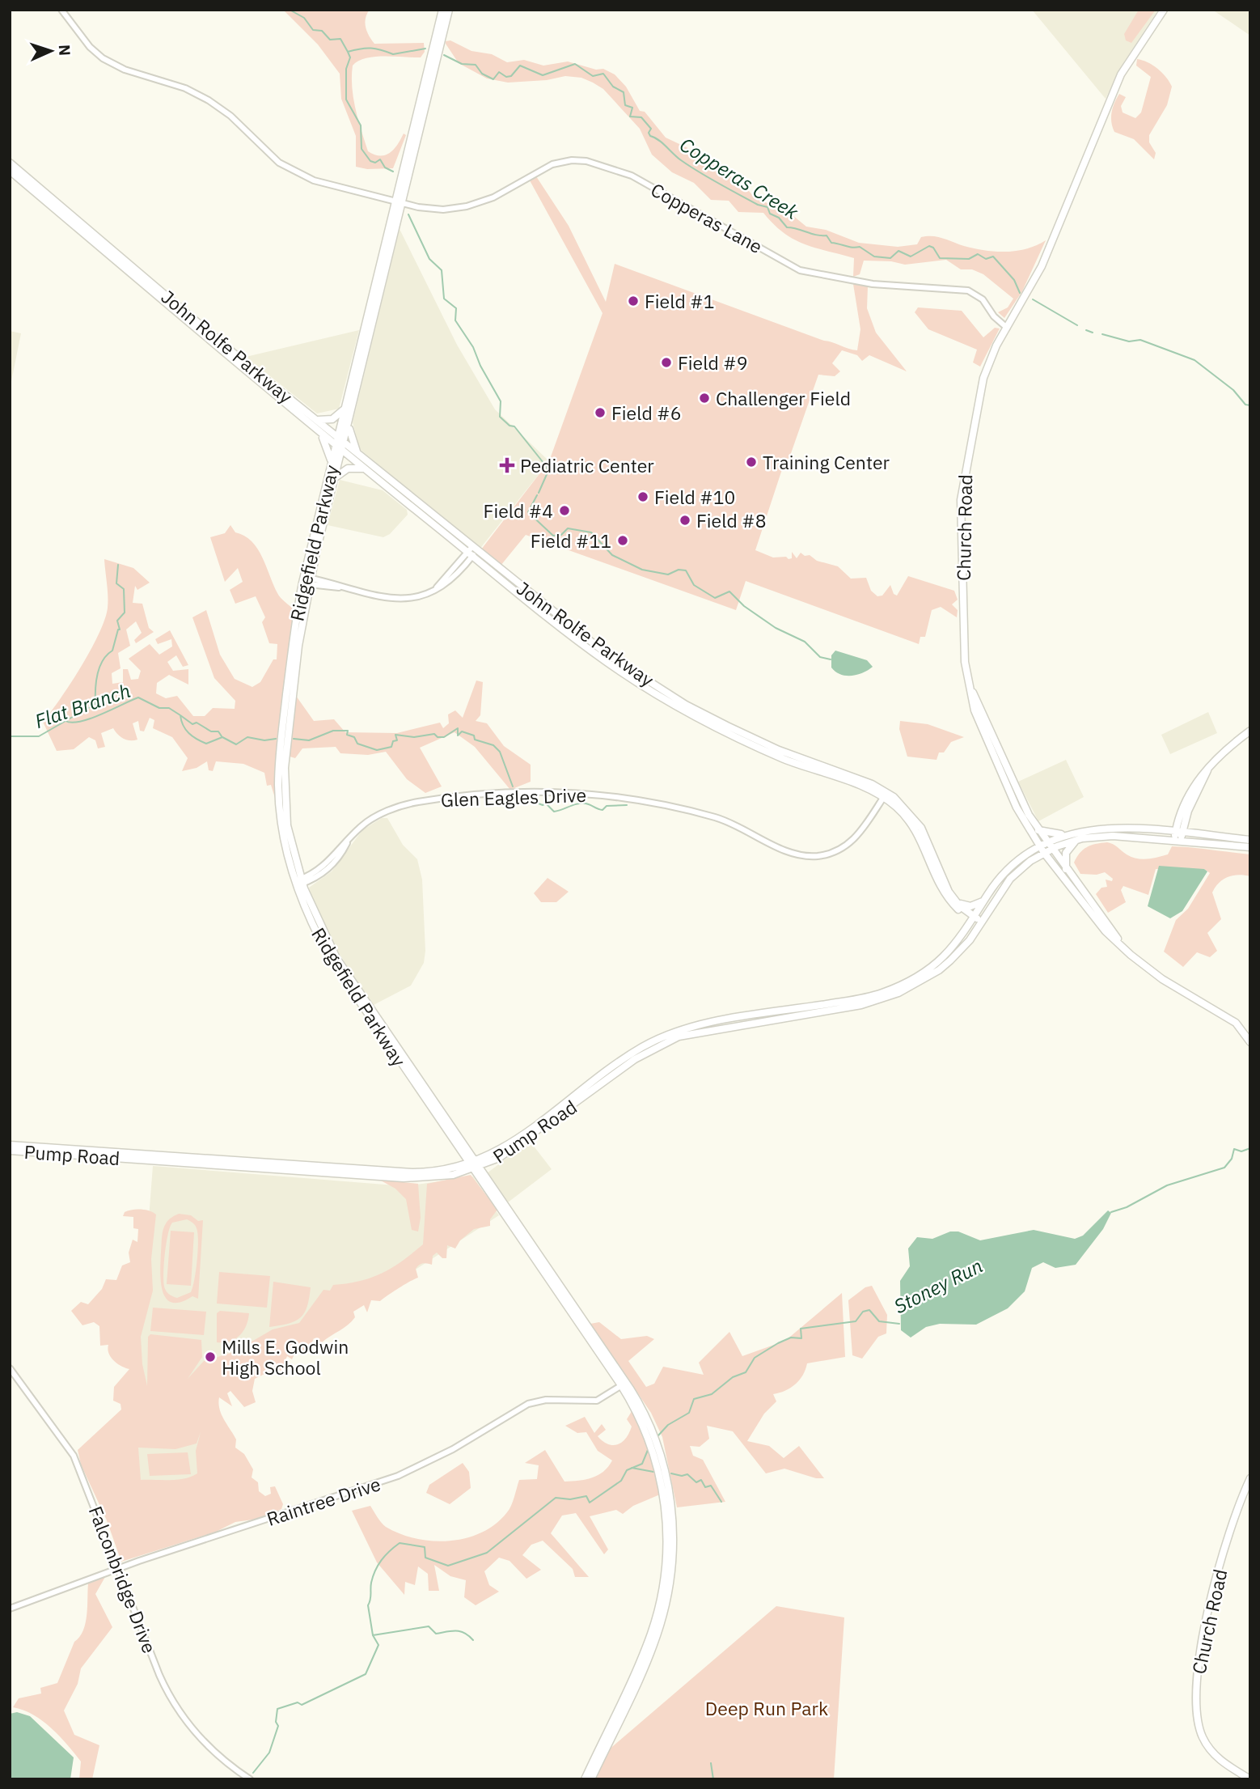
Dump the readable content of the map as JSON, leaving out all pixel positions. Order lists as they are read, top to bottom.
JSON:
{
  "streets": {
    "main road": [
      "John Rolfe Parkway",
      "Church Road",
      "Ridgefield Parkway",
      "Pump Road"
    ],
    "street": [
      "Copperas Lane",
      "Glen Eagles Drive",
      "Raintree Drive",
      "Falconbridge Drive"
    ]
  },
  "crossings": [
    ["Copperas Lane", "Church Road"],
    ["Copperas Lane", "Ridgefield Parkway"],
    ["John Rolfe Parkway", "Ridgefield Parkway"],
    ["John Rolfe Parkway", "Glen Eagles Drive"],
    ["John Rolfe Parkway", "Pump Road"],
    ["Ridgefield Parkway", "Glen Eagles Drive"],
    ["Ridgefield Parkway", "Pump Road"],
    ["Ridgefield Parkway", "Raintree Drive"],
    ["Raintree Drive", "Falconbridge Drive"]
  ],
  "water": ["Copperas Creek", "Flat Branch", "Stoney Run"],
  "parks": ["Deep Run Park"],
  "places": {
    "other": [
      "Field #1",
      "Field #9",
      "Challenger Field",
      "Field #6",
      "Training Center",
      "Field #10",
      "Field #4",
      "Field #8",
      "Field #11",
      "Mills E. Godwin High School"
    ],
    "health": ["Pediatric Center"]
  },
  "north": "right"
}
